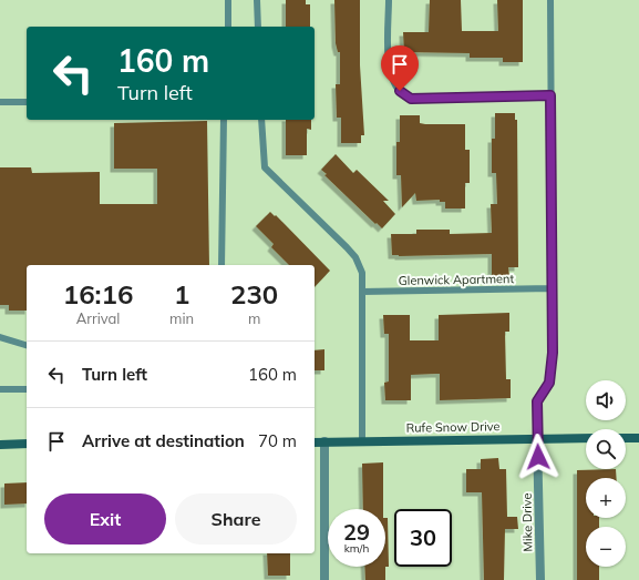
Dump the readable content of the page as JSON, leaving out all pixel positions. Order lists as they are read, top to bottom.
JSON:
{
  "streets": {
    "main road": ["Rufe Snow Drive"],
    "street": ["Mike Drive"],
    "lane": ["Glenwick Apartment"]
  },
  "crossings": [
    ["Rufe Snow Drive", "Mike Drive"]
  ],
  "page": {
    "turn": ["160 m", "Turn left"],
    "eta": [
      "16:16",
      "Arrival",
      "1",
      "min",
      "230",
      "m"
    ],
    "list": [
      {
        "name": "Turn left",
        "value": "160 m"
      },
      {
        "name": "Arrive at destination",
        "value": "70 m"
      }
    ],
    "map_buttons": ["+", "−"],
    "buttons": ["Exit", "Share"],
    "speed": "29 km/h",
    "limit": "30"
  }
}
